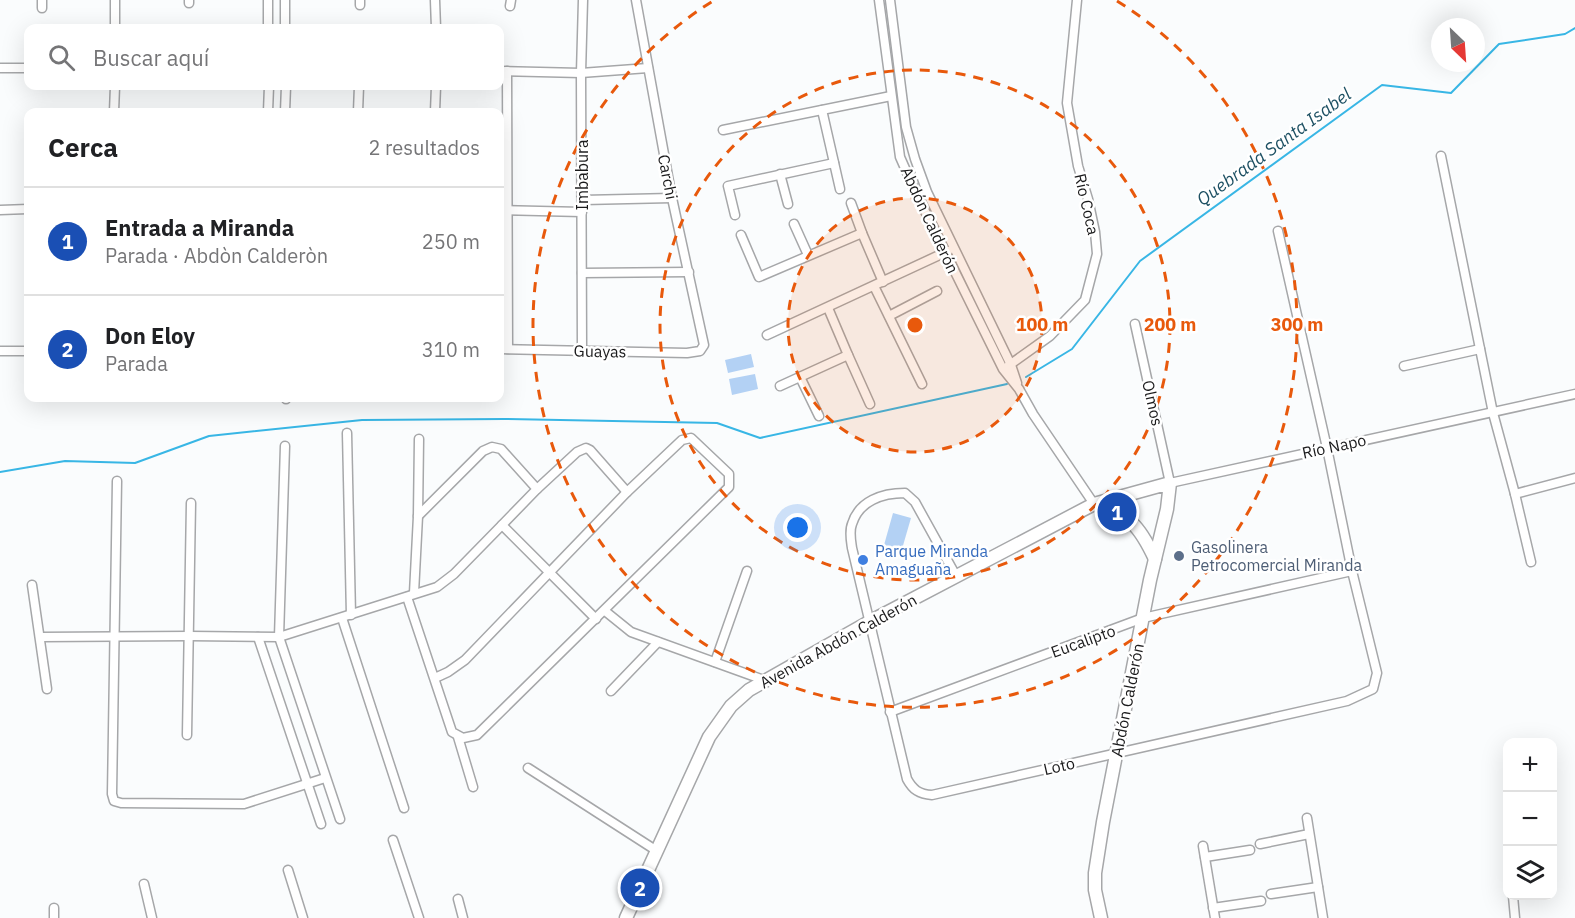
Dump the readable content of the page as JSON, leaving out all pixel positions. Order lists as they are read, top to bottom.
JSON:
{
  "streets": {
    "street": [
      "Imbabura",
      "Carchi",
      "Río Coca",
      "Abdón Calderón",
      "Guayas",
      "Olmos",
      "Río Napo",
      "Avenida Abdón Calderón",
      "Eucalipto",
      "Loto"
    ]
  },
  "crossings": [
    ["Imbabura", "Guayas"],
    ["Carchi", "Guayas"],
    ["Río Coca", "Abdón Calderón"],
    ["Abdón Calderón", "Olmos"],
    ["Abdón Calderón", "Río Napo"],
    ["Abdón Calderón", "Avenida Abdón Calderón"],
    ["Abdón Calderón", "Eucalipto"],
    ["Abdón Calderón", "Loto"],
    ["Olmos", "Río Napo"],
    ["Río Napo", "Avenida Abdón Calderón"],
    ["Avenida Abdón Calderón", "Loto"],
    ["Eucalipto", "Loto"]
  ],
  "water": ["Quebrada Santa Isabel"],
  "places": ["Gasolinera Petrocomercial Miranda", "Parque Miranda Amaguaña"],
  "north": "bottom right",
  "page": {
    "search": "Buscar aquí",
    "heading": ["Cerca", "2 resultados"],
    "list": [
      {
        "mark": "1",
        "name": "Entrada a Miranda",
        "note": "Parada · Abdòn Calderòn",
        "value": "250 m"
      },
      {
        "mark": "2",
        "name": "Don Eloy",
        "note": "Parada",
        "value": "310 m"
      }
    ],
    "pins": ["1", "2"],
    "map_buttons": ["+", "−"]
  },
  "rings": ["100 m", "200 m", "300 m"]
}
